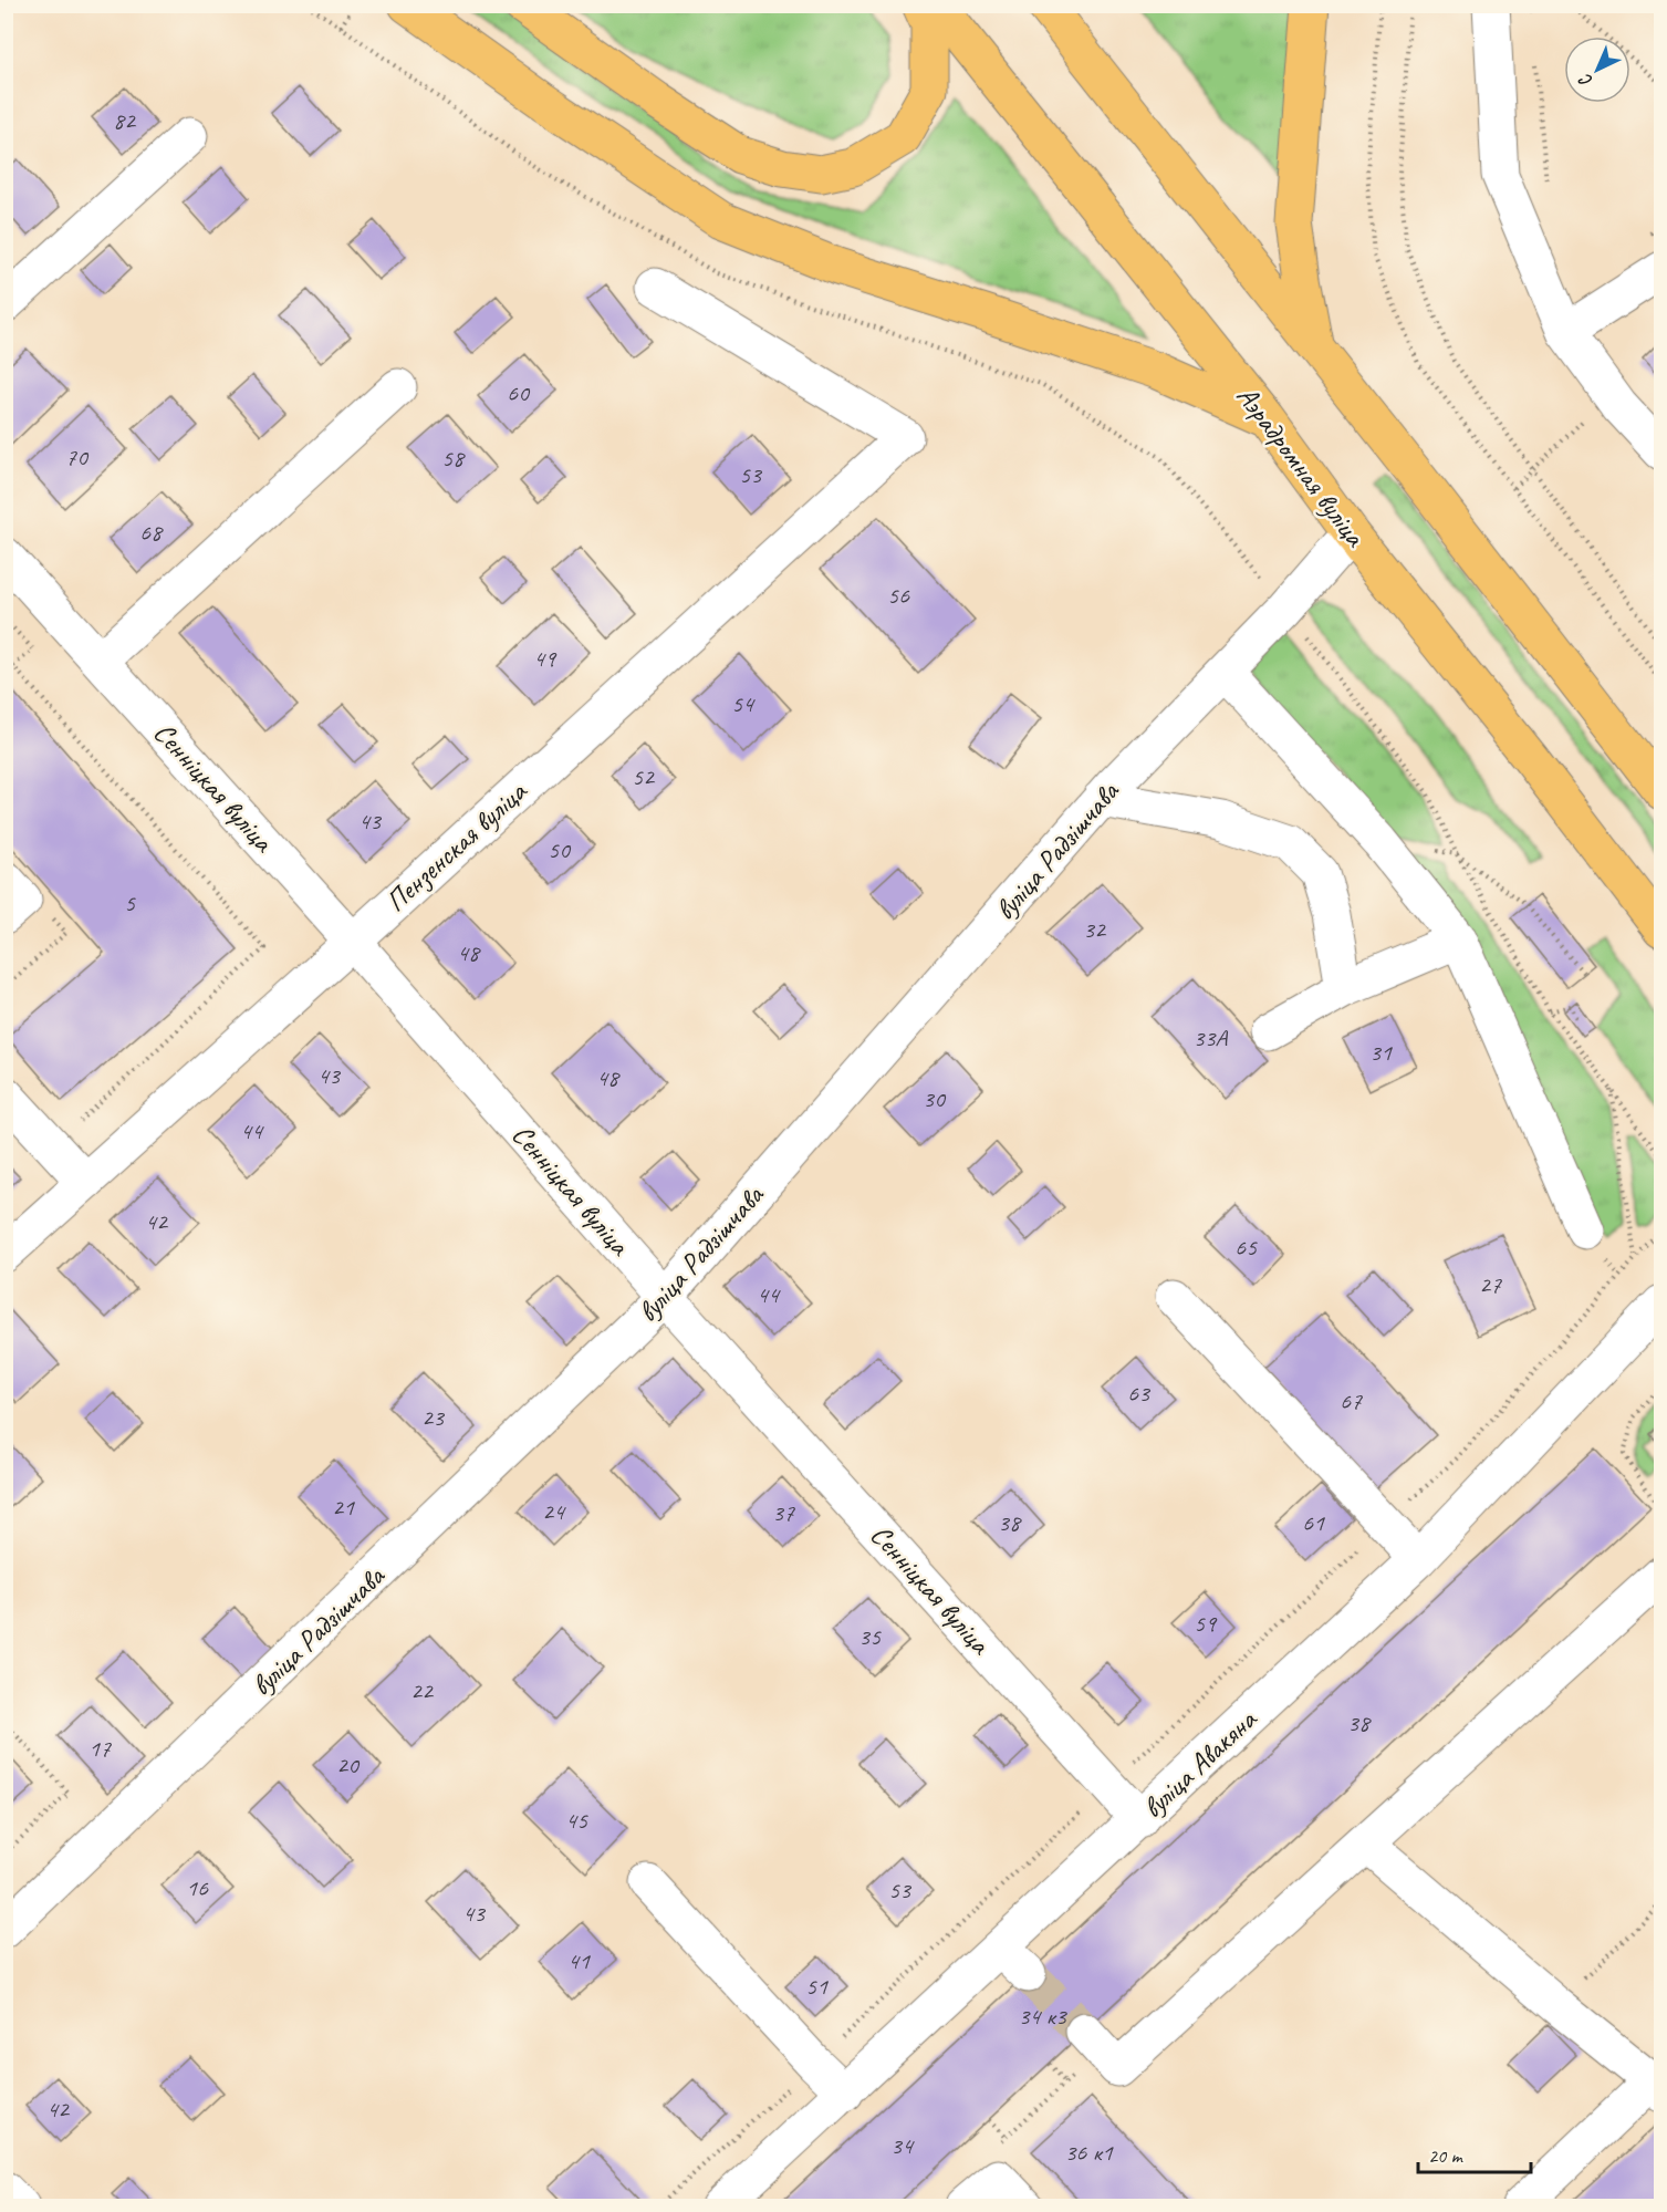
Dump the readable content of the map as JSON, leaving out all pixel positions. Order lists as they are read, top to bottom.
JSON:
{
  "streets": {
    "main road": ["Аэрадромная вуліца"],
    "street": [
      "Сенніцкая вуліца",
      "Пензенская вуліца",
      "вуліца Радзішчава",
      "вуліца Авакяна"
    ]
  },
  "crossings": [
    ["Аэрадромная вуліца", "вуліца Радзішчава"],
    ["Сенніцкая вуліца", "Пензенская вуліца"],
    ["Сенніцкая вуліца", "вуліца Радзішчава"],
    ["Сенніцкая вуліца", "вуліца Авакяна"]
  ],
  "house_numbers": [
    "82",
    "60",
    "70",
    "58",
    "53",
    "68",
    "56",
    "49",
    "54",
    "52",
    "43",
    "50",
    "5",
    "32",
    "48",
    "33А",
    "31",
    "43",
    "48",
    "30",
    "44",
    "42",
    "65",
    "27",
    "44",
    "63",
    "67",
    "23",
    "21",
    "24",
    "37",
    "38",
    "61",
    "59",
    "35",
    "22",
    "38",
    "17",
    "20",
    "45",
    "16",
    "53",
    "43",
    "41",
    "51",
    "34 к3",
    "42",
    "34",
    "36 к1"
  ],
  "scale_bar": "20 m",
  "north": "bottom left"
}
